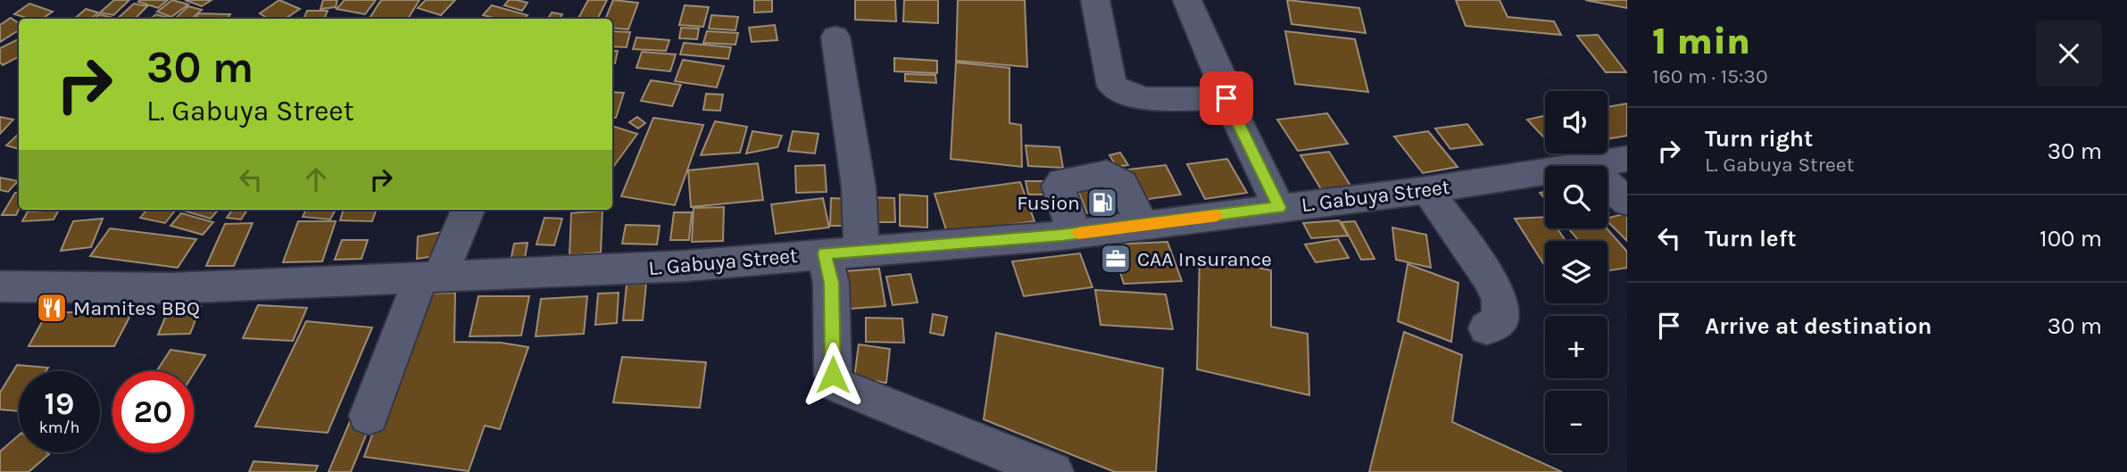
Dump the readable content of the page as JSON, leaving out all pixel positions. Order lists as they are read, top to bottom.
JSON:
{
  "streets": {
    "street": ["L. Gabuya Street"]
  },
  "places": {
    "fuel station": ["Fusion"],
    "office": ["CAA Insurance"],
    "restaurant": ["Mamites BBQ"]
  },
  "page": {
    "heading": ["1 min", "160 m · 15:30"],
    "turn": ["30 m", "L. Gabuya Street"],
    "map_buttons": ["+", "−"],
    "list": [
      {
        "name": "Turn right",
        "note": "L. Gabuya Street",
        "value": "30 m"
      },
      {
        "name": "Turn left",
        "value": "100 m"
      },
      {
        "name": "Arrive at destination",
        "value": "30 m"
      }
    ],
    "speed": "19 km/h",
    "limit": "20"
  }
}
